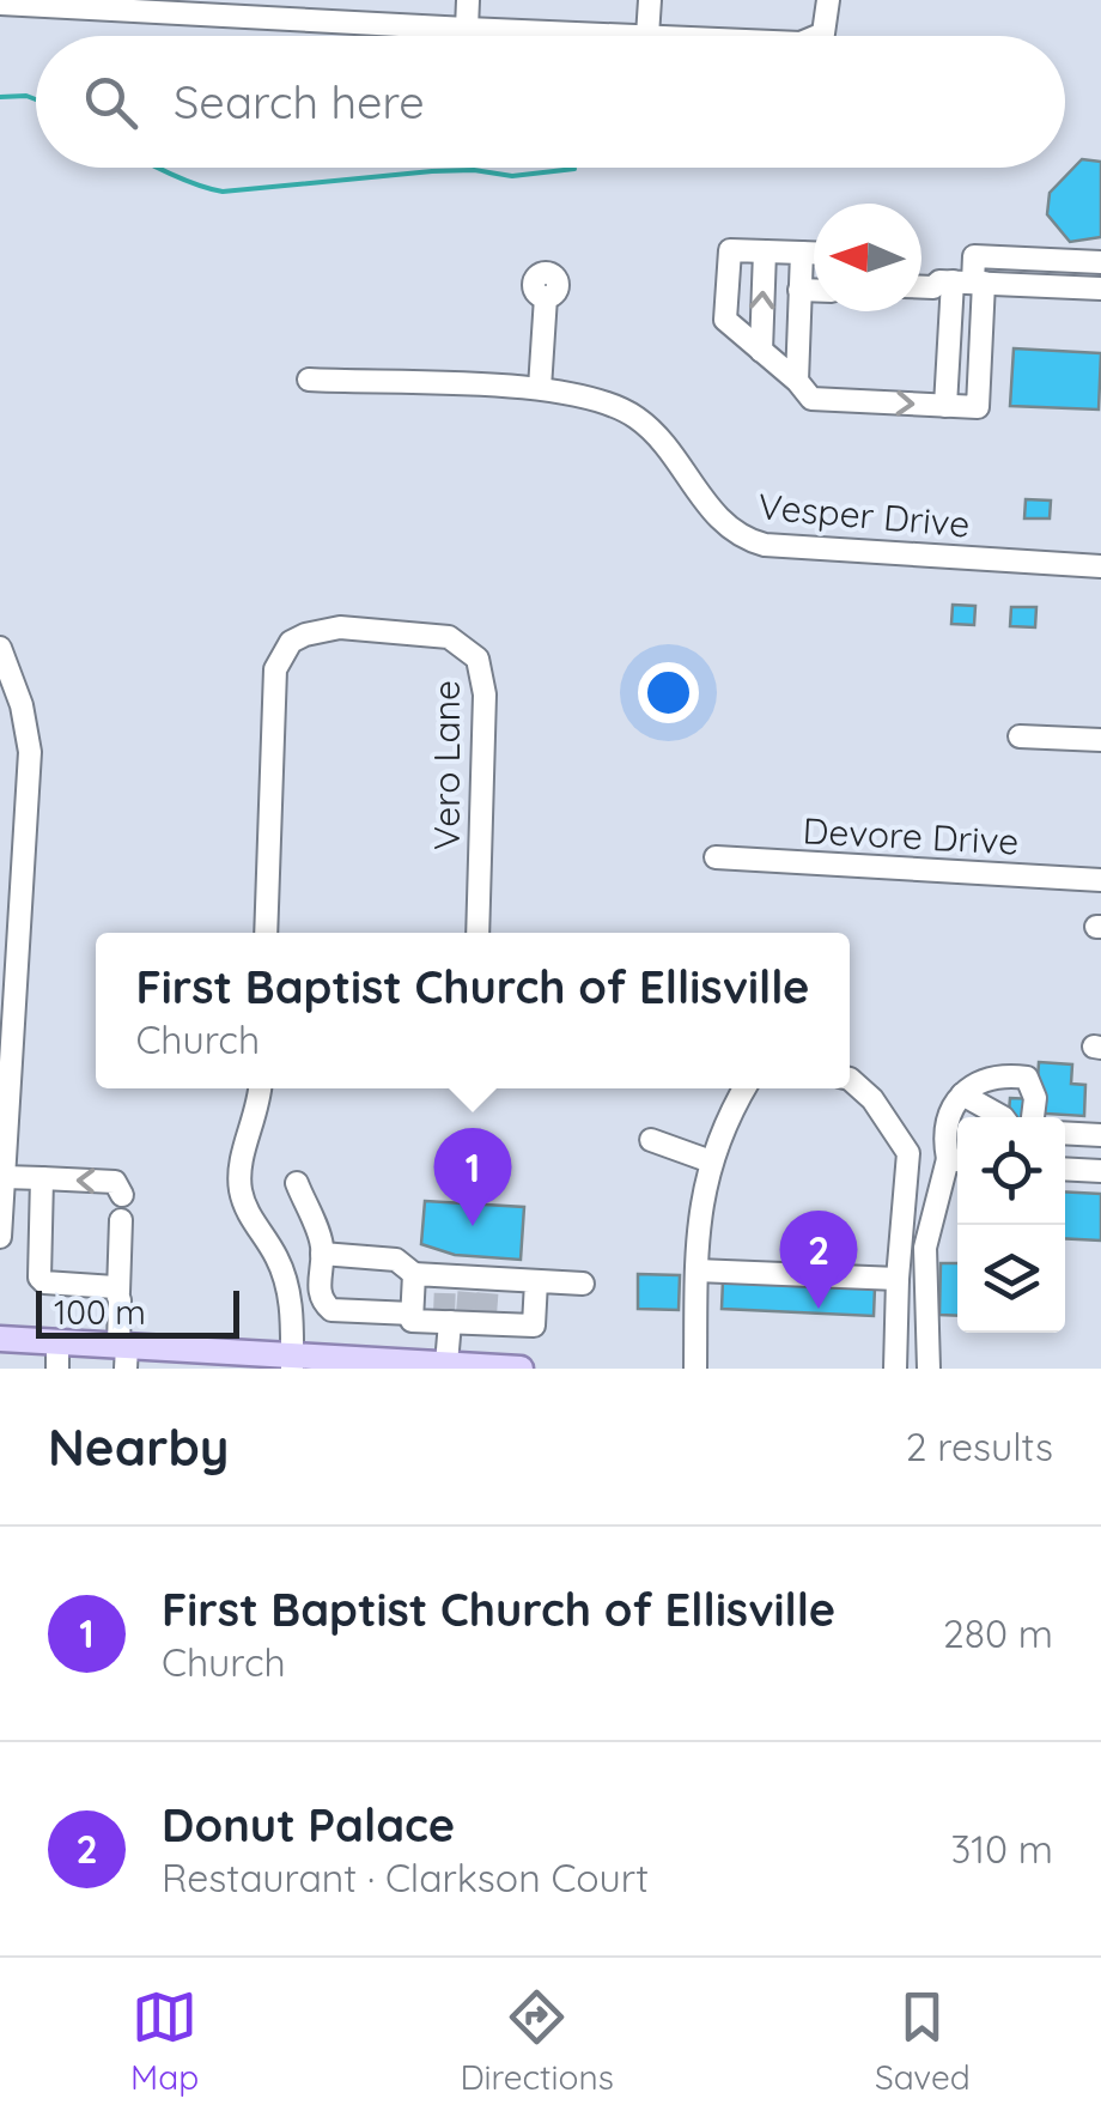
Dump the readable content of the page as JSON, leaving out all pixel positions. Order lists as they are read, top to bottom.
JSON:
{
  "streets": {
    "street": ["Vesper Drive", "Vero Lane", "Devore Drive"]
  },
  "scale_bar": "100 m",
  "north": "left",
  "page": {
    "search": "Search here",
    "popup": ["First Baptist Church of Ellisville", "Church"],
    "pins": ["1", "2"],
    "scale": "100 m",
    "heading": ["Nearby", "2 results"],
    "list": [
      {
        "mark": "1",
        "name": "First Baptist Church of Ellisville",
        "note": "Church",
        "value": "280 m"
      },
      {
        "mark": "2",
        "name": "Donut Palace",
        "note": "Restaurant · Clarkson Court",
        "value": "310 m"
      }
    ],
    "nav": ["Map", "Directions", "Saved"]
  }
}
